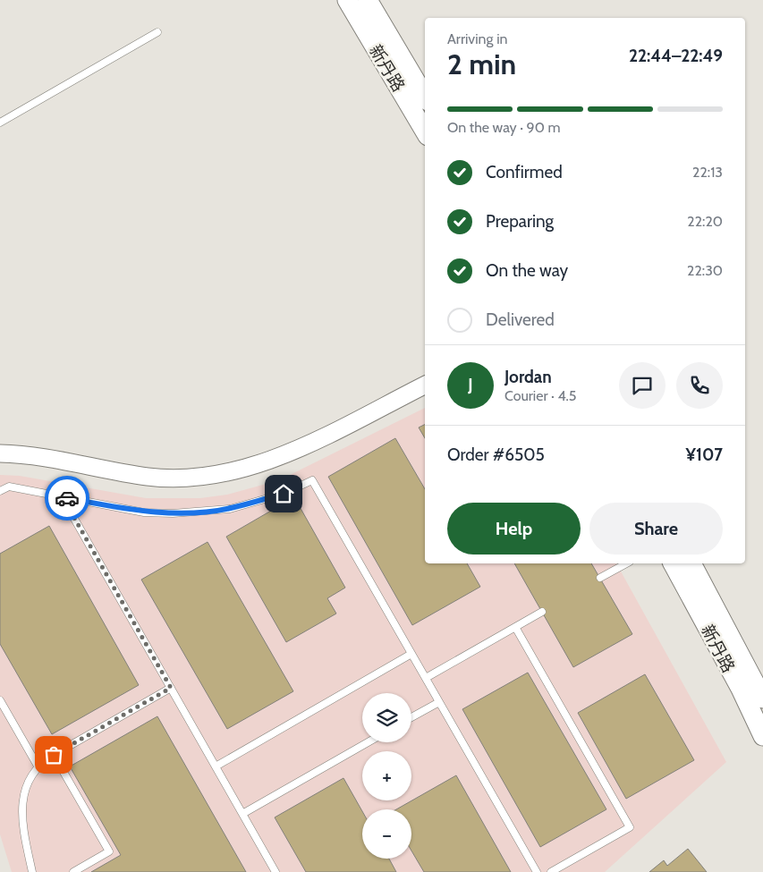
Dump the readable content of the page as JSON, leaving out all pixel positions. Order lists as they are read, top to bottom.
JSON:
{
  "streets": {
    "main road": ["新丹路"]
  },
  "page": {
    "heading": ["2 min", "Arriving in", "22:44–22:49"],
    "panel": [
      "Jordan",
      "Courier · 4.5",
      "Order #6505",
      "¥107"
    ],
    "bar": "On the way · 90 m",
    "list": [
      ["Confirmed", "22:13"],
      ["Preparing", "22:20"],
      ["On the way", "22:30"],
      "Delivered"
    ],
    "round": "J",
    "buttons": ["Help", "Share"],
    "map_buttons": ["+", "−"]
  }
}
